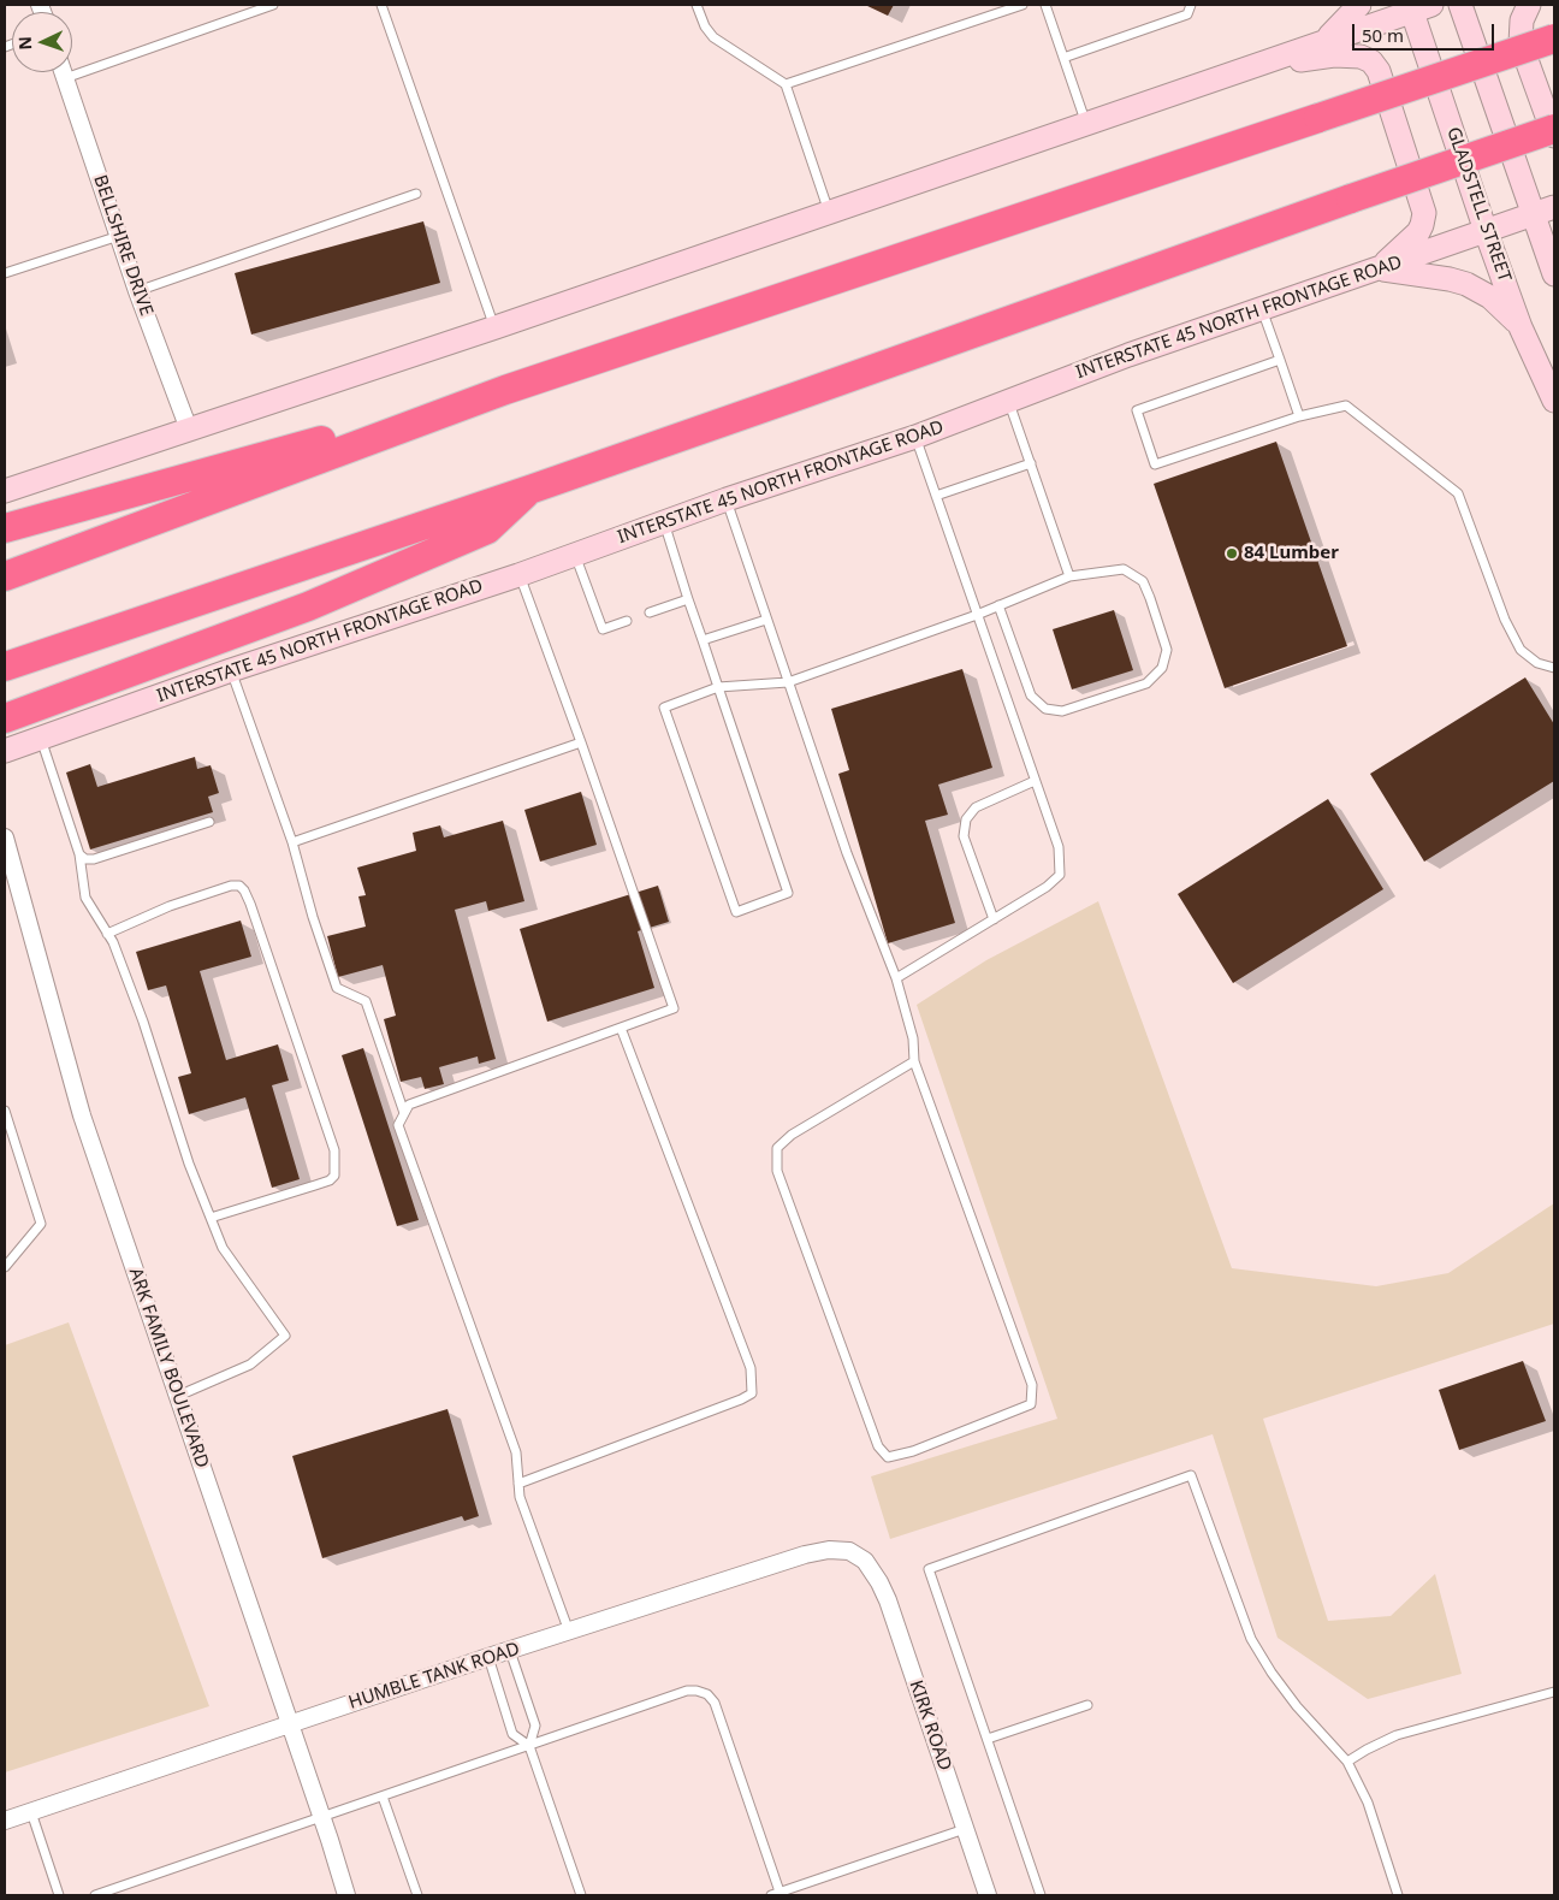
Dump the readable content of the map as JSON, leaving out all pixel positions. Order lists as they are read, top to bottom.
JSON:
{
  "streets": {
    "main road": ["GLADSTELL STREET", "INTERSTATE 45 NORTH FRONTAGE ROAD"],
    "street": [
      "BELLSHIRE DRIVE",
      "ARK FAMILY BOULEVARD",
      "HUMBLE TANK ROAD",
      "KIRK ROAD"
    ]
  },
  "crossings": [
    ["GLADSTELL STREET", "INTERSTATE 45 NORTH FRONTAGE ROAD"],
    ["ARK FAMILY BOULEVARD", "HUMBLE TANK ROAD"],
    ["HUMBLE TANK ROAD", "KIRK ROAD"]
  ],
  "places": ["84 Lumber"],
  "scale_bar": "50 m",
  "north": "left"
}
